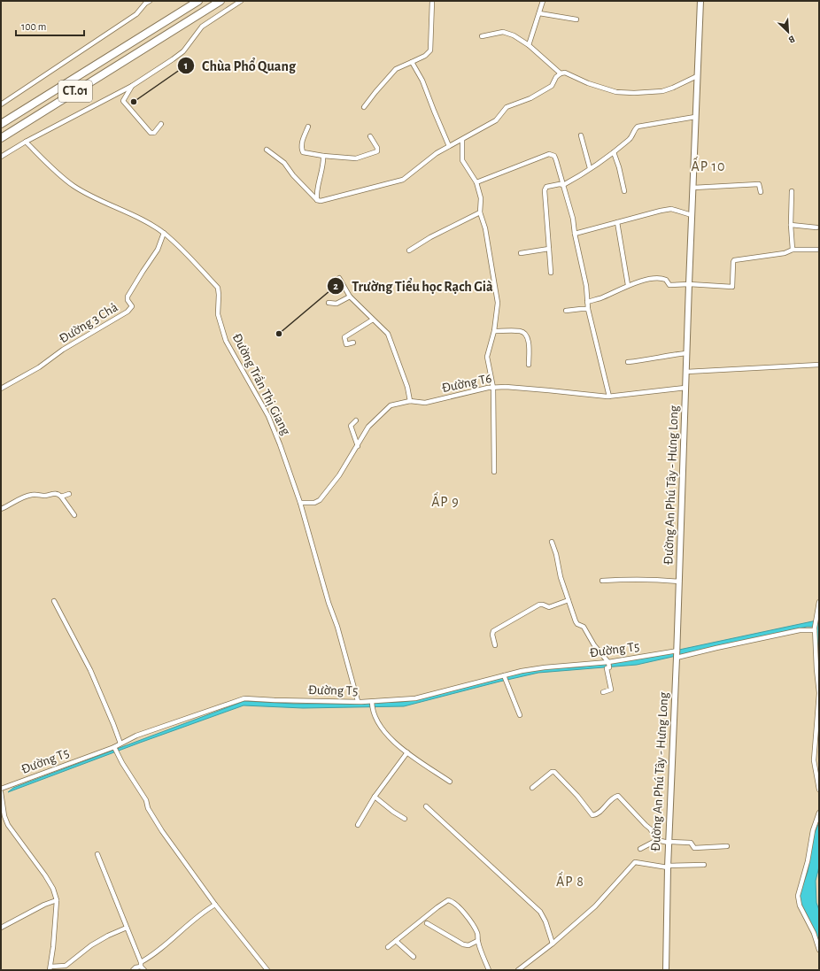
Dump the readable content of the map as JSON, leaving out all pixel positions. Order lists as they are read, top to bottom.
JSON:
{
  "streets": {
    "highway": ["CT.01"],
    "street": [
      "Đường 3 Chả",
      "Đường T6",
      "Đường Trần Thị Giang",
      "Đường An Phú Tây - Hưng Long",
      "Đường T5"
    ]
  },
  "crossings": [
    ["Đường 3 Chả", "Đường Trần Thị Giang"],
    ["Đường T6", "Đường Trần Thị Giang"],
    ["Đường T6", "Đường An Phú Tây - Hưng Long"],
    ["Đường Trần Thị Giang", "Đường T5"],
    ["Đường An Phú Tây - Hưng Long", "Đường T5"]
  ],
  "districts": ["ẤP 10", "ẤP 9", "ẤP 8"],
  "places": ["Chùa Phổ Quang", "Trường Tiểu học Rạch Già"],
  "scale_bar": "100 m",
  "north": "bottom right"
}
